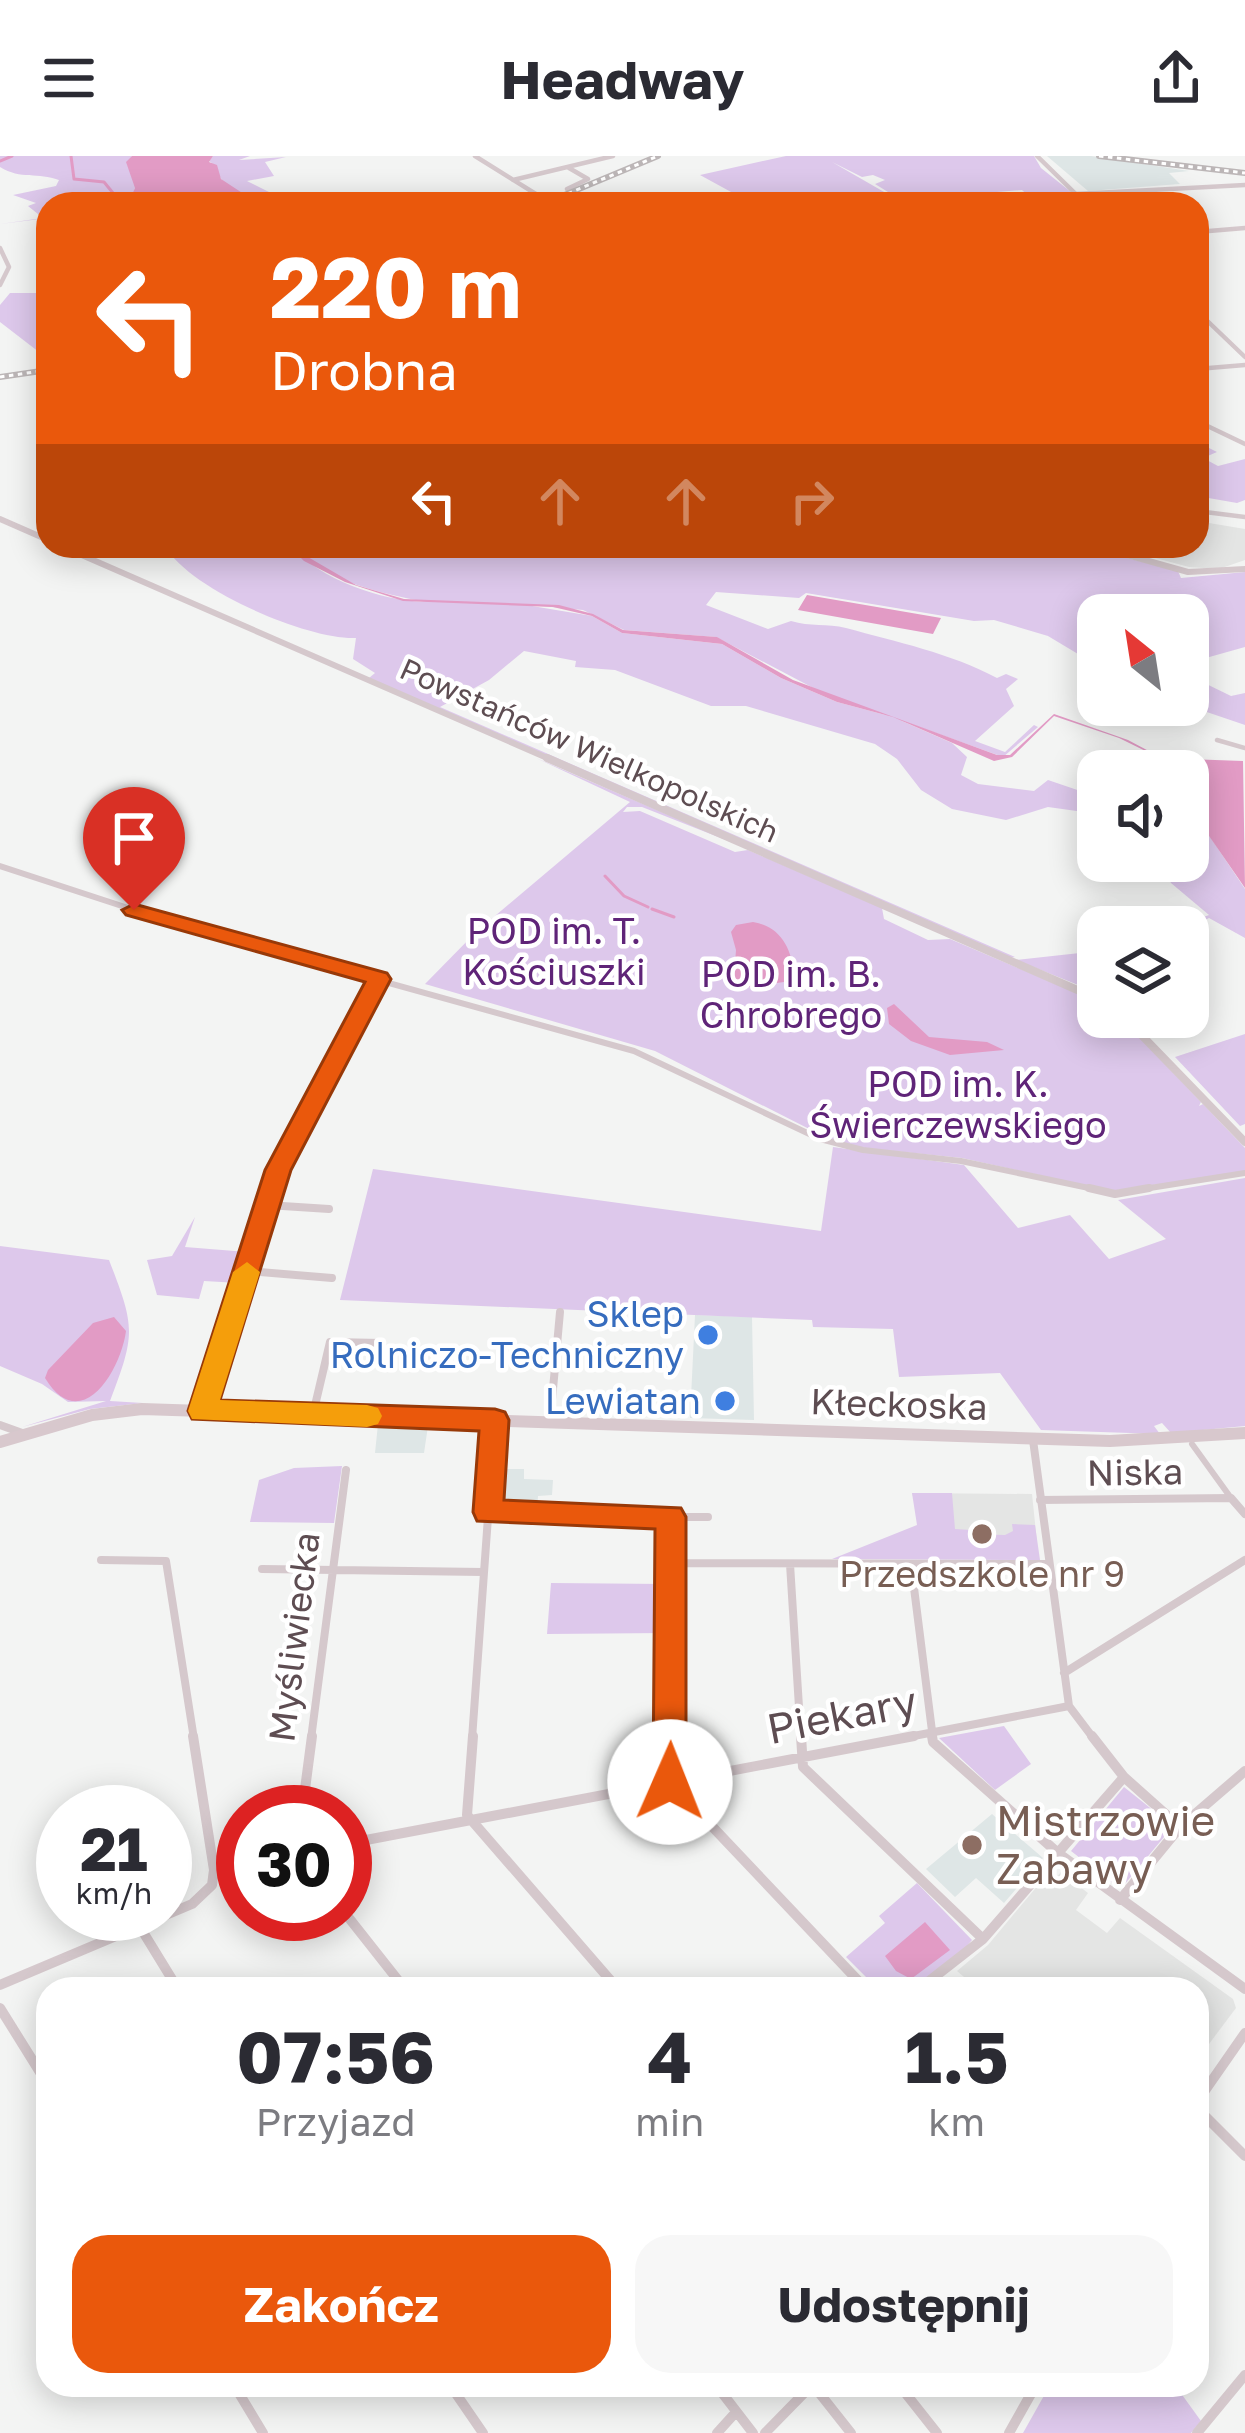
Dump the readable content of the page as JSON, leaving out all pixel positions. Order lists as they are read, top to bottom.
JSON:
{
  "streets": {
    "main road": ["Kłeckoska"],
    "street": [
      "Powstańców Wielkopolskich",
      "Niska",
      "Myśliwiecka",
      "Piekary"
    ]
  },
  "parks": ["POD im. T. Kościuszki", "POD im. B. Chrobrego", "POD im. K. Świerczewskiego"],
  "places": [
    "Sklep Rolniczo-Techniczny",
    "Lewiatan",
    "Przedszkole nr 9",
    "Mistrzowie Zabawy"
  ],
  "north": "top left",
  "page": {
    "header": "Headway",
    "turn": ["220 m", "Drobna"],
    "speed": "21 km/h",
    "limit": "30",
    "eta": [
      "07:56",
      "Przyjazd",
      "4",
      "min",
      "1.5",
      "km"
    ],
    "buttons": ["Zakończ", "Udostępnij"]
  }
}
